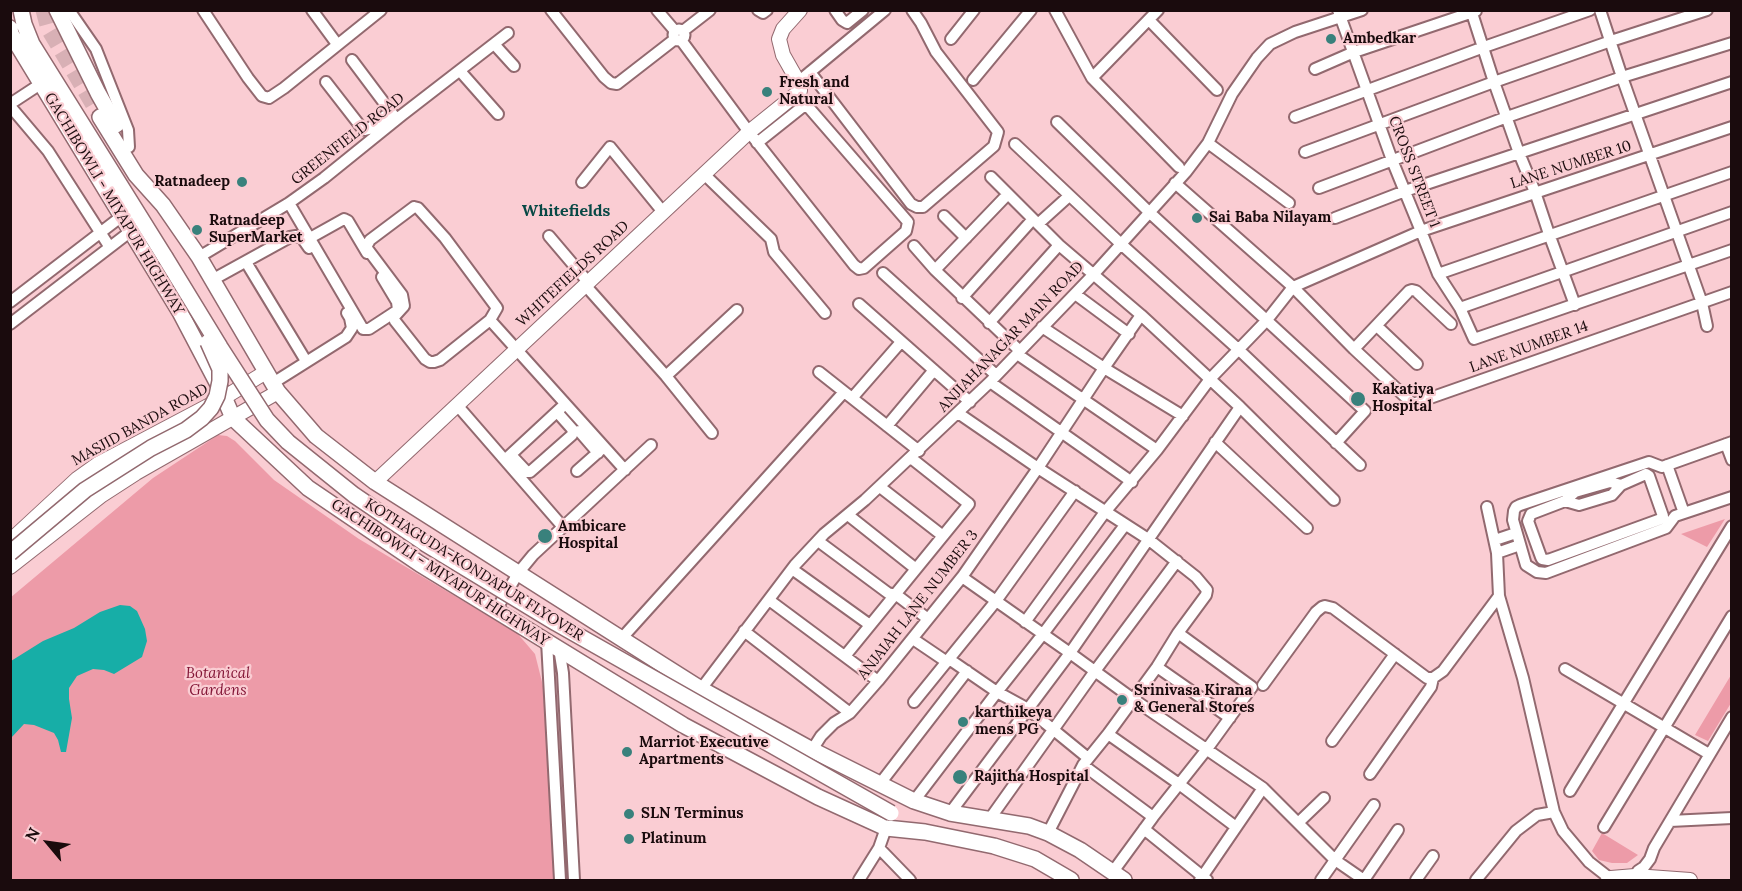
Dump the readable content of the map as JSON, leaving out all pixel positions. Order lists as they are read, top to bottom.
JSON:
{
  "streets": {
    "main road": [
      "GACHIBOWLI - MIYAPUR HIGHWAY",
      "WHITEFIELDS ROAD",
      "MASJID BANDA ROAD",
      "KOTHAGUDA-KONDAPUR FLYOVER"
    ],
    "street": [
      "GREENFIELD ROAD",
      "LANE NUMBER 10",
      "CROSS STREET 1",
      "ANJIAHANAGAR MAIN ROAD",
      "LANE NUMBER 14",
      "ANJAIAH LANE NUMBER 3"
    ]
  },
  "crossings": [
    ["LANE NUMBER 10", "CROSS STREET 1"],
    ["CROSS STREET 1", "ANJIAHANAGAR MAIN ROAD"],
    ["GACHIBOWLI - MIYAPUR HIGHWAY", "MASJID BANDA ROAD"],
    ["GACHIBOWLI - MIYAPUR HIGHWAY", "KOTHAGUDA-KONDAPUR FLYOVER"]
  ],
  "districts": ["Whitefields"],
  "parks": ["Botanical Gardens"],
  "places": [
    "Ambedkar",
    "Fresh and Natural",
    "Ratnadeep",
    "Sai Baba Nilayam",
    "Ratnadeep SuperMarket",
    "Kakatiya Hospital",
    "Ambicare Hospital",
    "Srinivasa Kirana & General Stores",
    "karthikeya mens PG",
    "Marriot Executive Apartments",
    "Rajitha Hospital",
    "SLN Terminus",
    "Platinum"
  ],
  "north": "top left"
}
